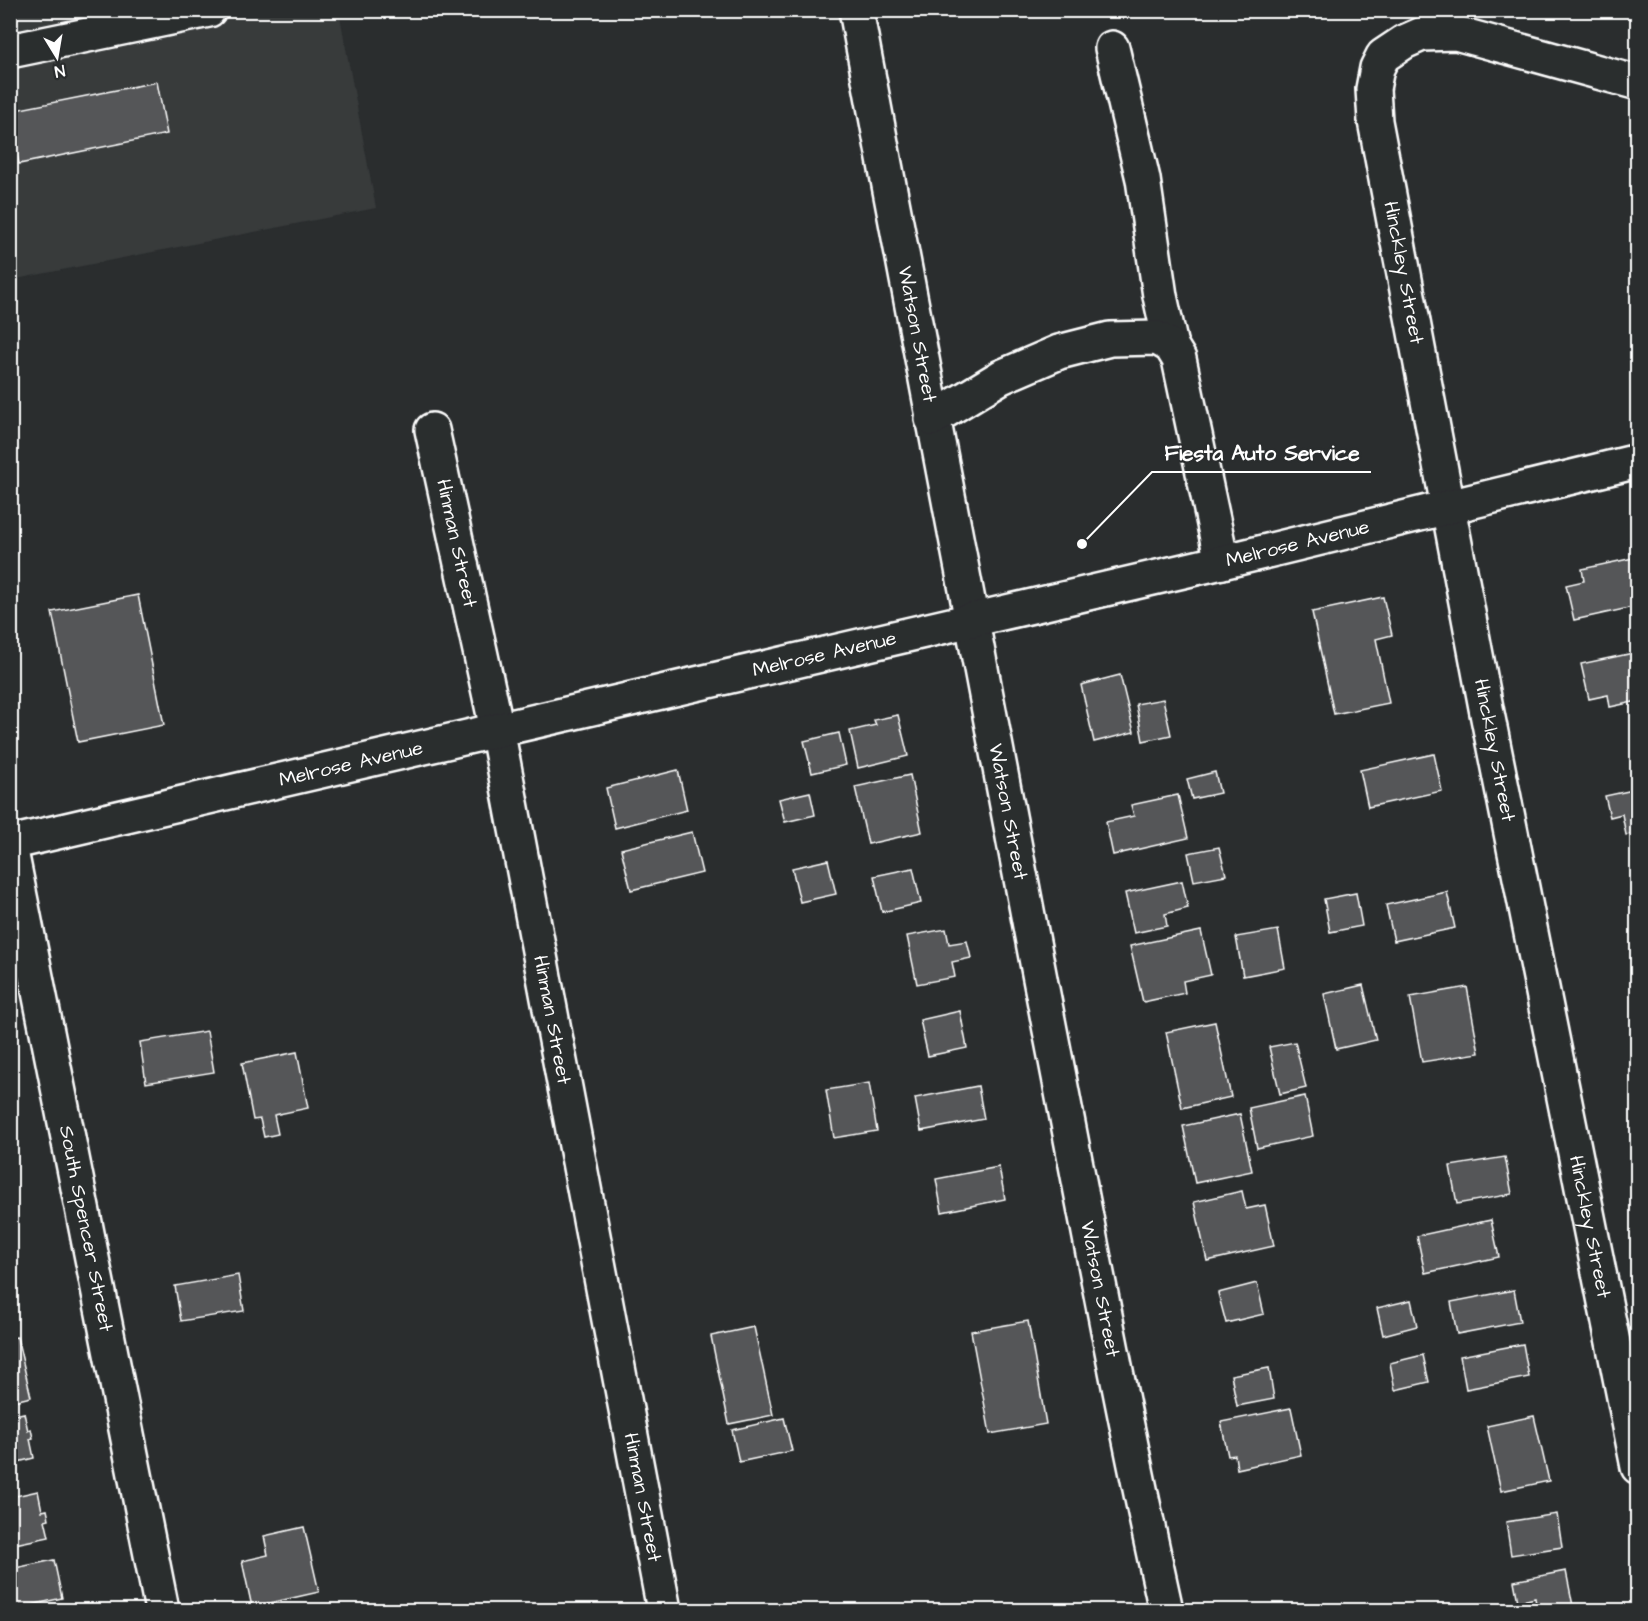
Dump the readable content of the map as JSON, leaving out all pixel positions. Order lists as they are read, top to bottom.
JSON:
{
  "streets": {
    "street": [
      "Hinckley Street",
      "Watson Street",
      "Hinman Street",
      "Melrose Avenue",
      "South Spencer Street"
    ]
  },
  "crossings": [
    ["Hinckley Street", "Melrose Avenue"],
    ["Watson Street", "Melrose Avenue"],
    ["Hinman Street", "Melrose Avenue"],
    ["Melrose Avenue", "South Spencer Street"]
  ],
  "places": ["Fiesta Auto Service"],
  "north": "bottom"
}
